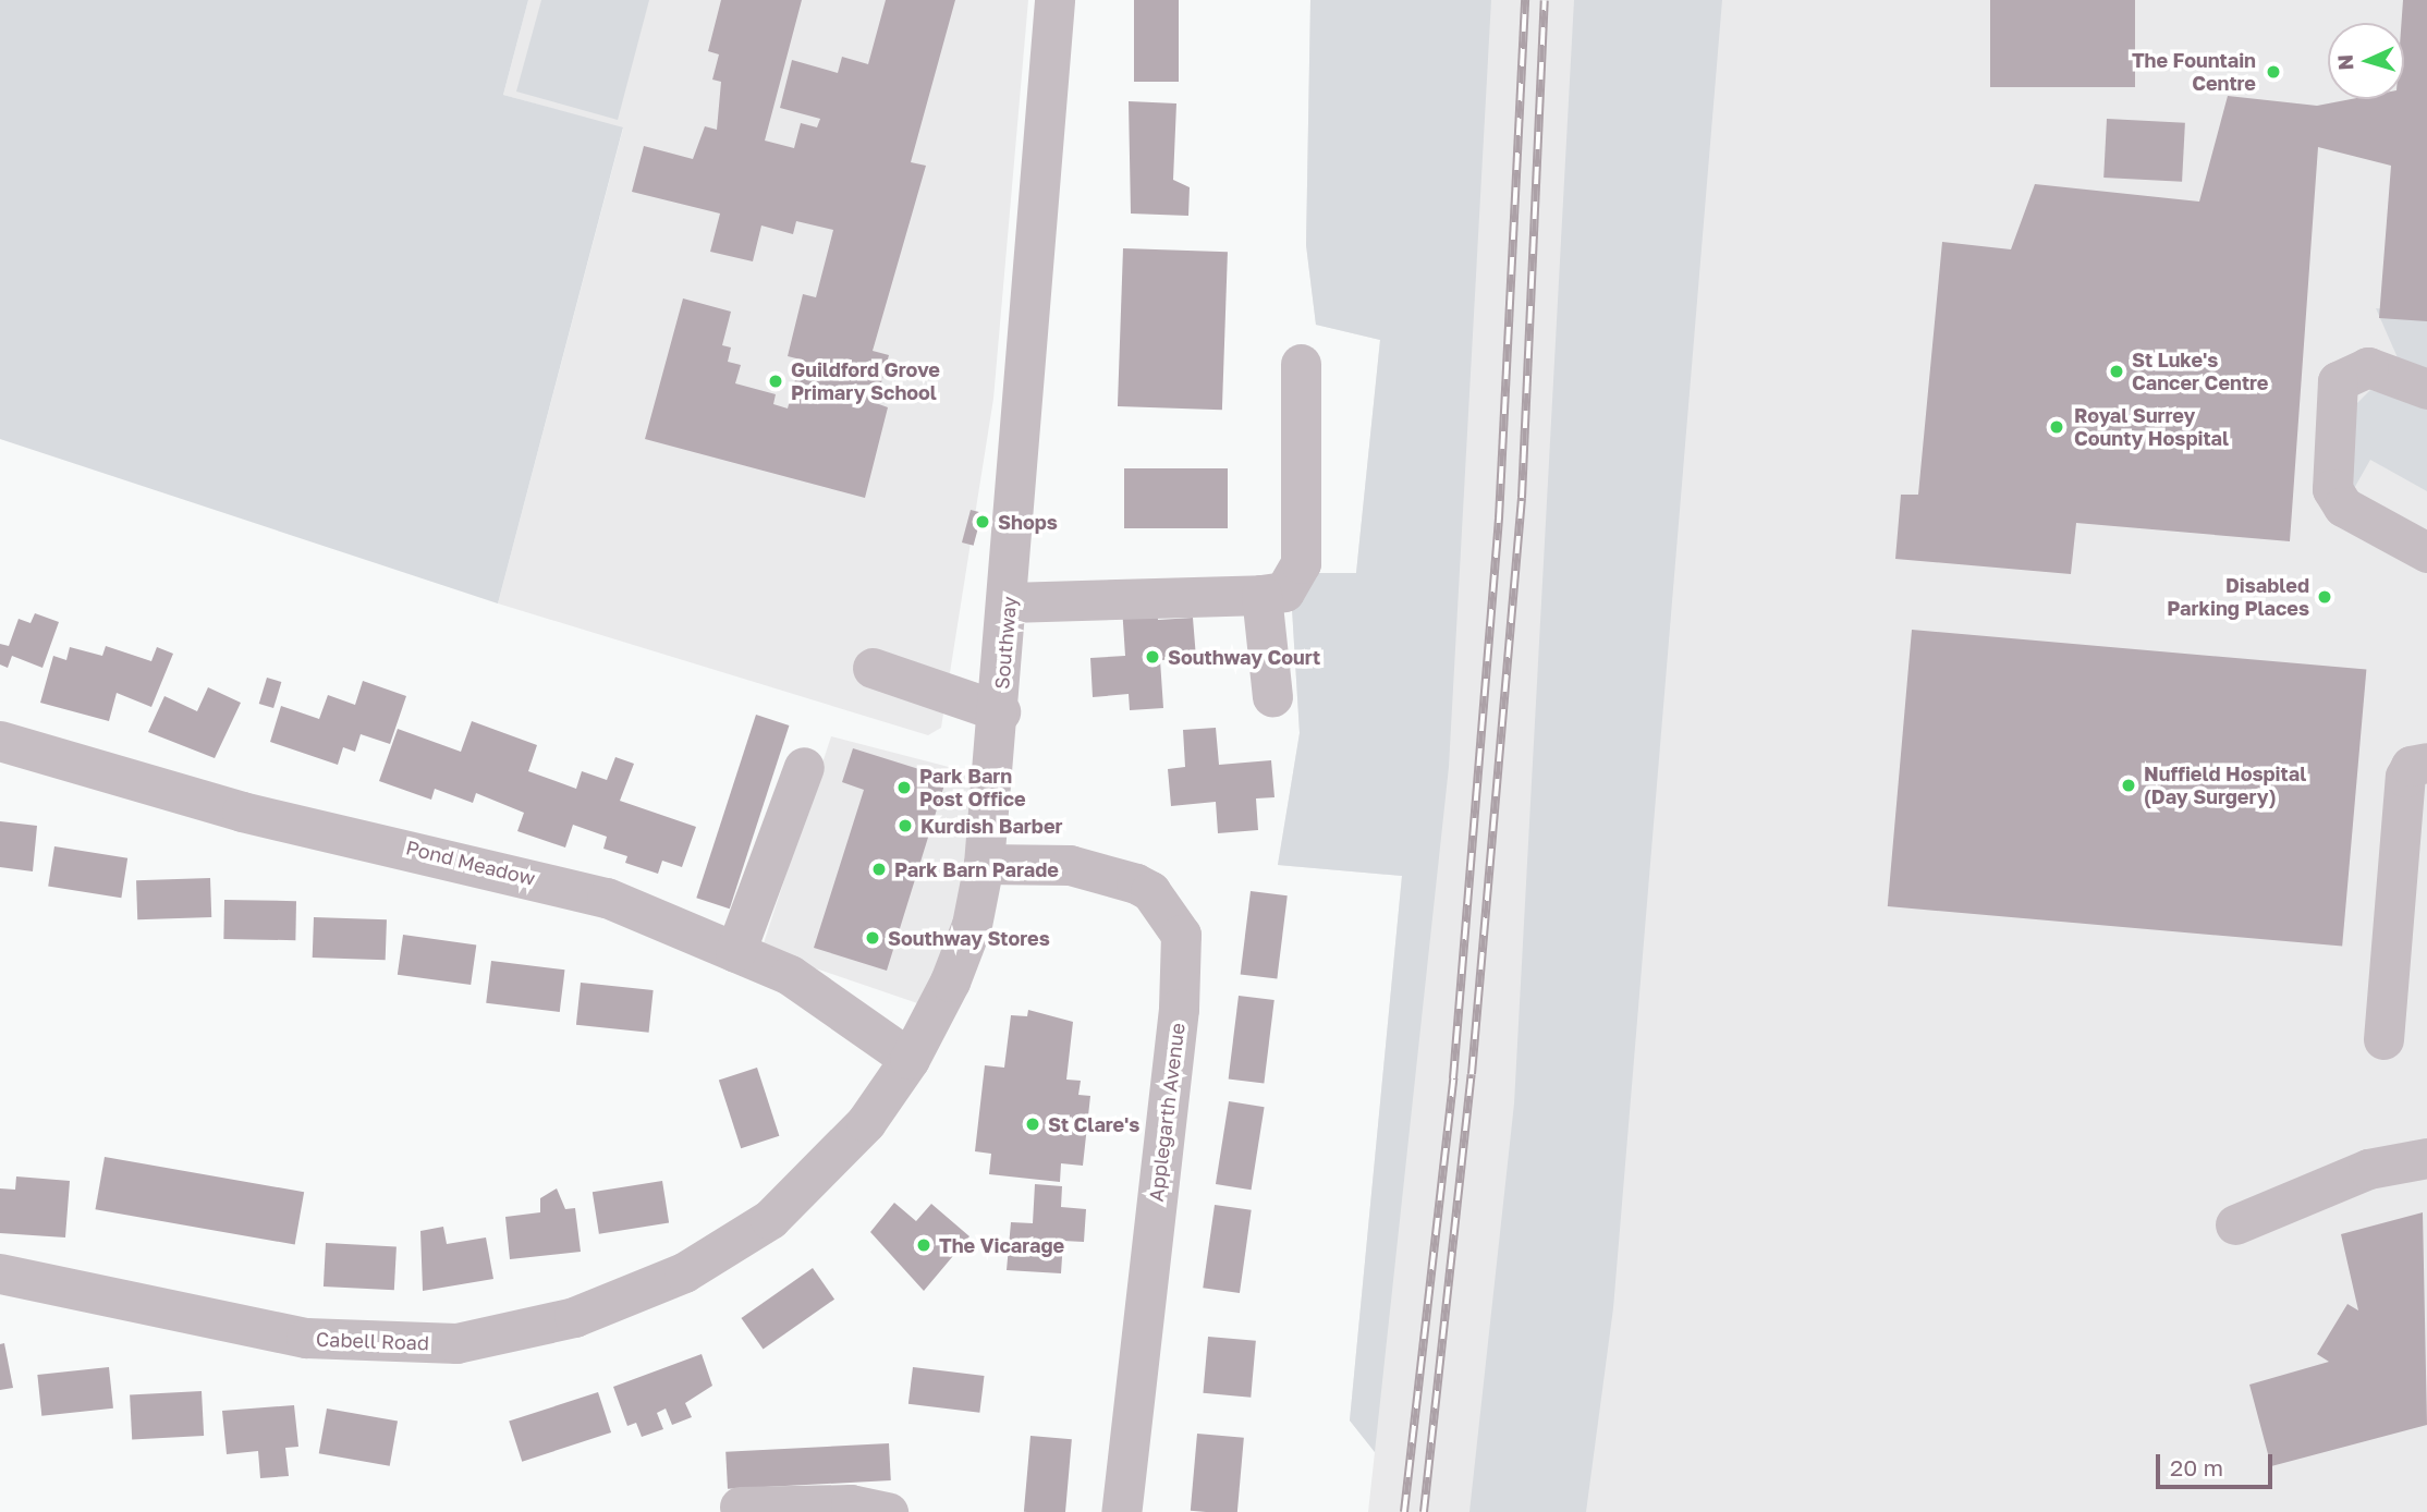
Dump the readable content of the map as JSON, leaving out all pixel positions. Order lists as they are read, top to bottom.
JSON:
{
  "streets": {
    "street": [
      "Southway",
      "Pond Meadow",
      "Applegarth Avenue",
      "Cabell Road"
    ]
  },
  "crossings": [
    ["Southway", "Pond Meadow"],
    ["Southway", "Applegarth Avenue"],
    ["Southway", "Cabell Road"]
  ],
  "places": [
    "The Fountain Centre",
    "St Luke's Cancer Centre",
    "Guildford Grove Primary School",
    "Royal Surrey County Hospital",
    "Shops",
    "Disabled Parking Places",
    "Southway Court",
    "Nuffield Hospital (Day Surgery)",
    "Park Barn Post Office",
    "Kurdish Barber",
    "Park Barn Parade",
    "Southway Stores",
    "St Clare's",
    "The Vicarage"
  ],
  "scale_bar": "20 m",
  "north": "left"
}
